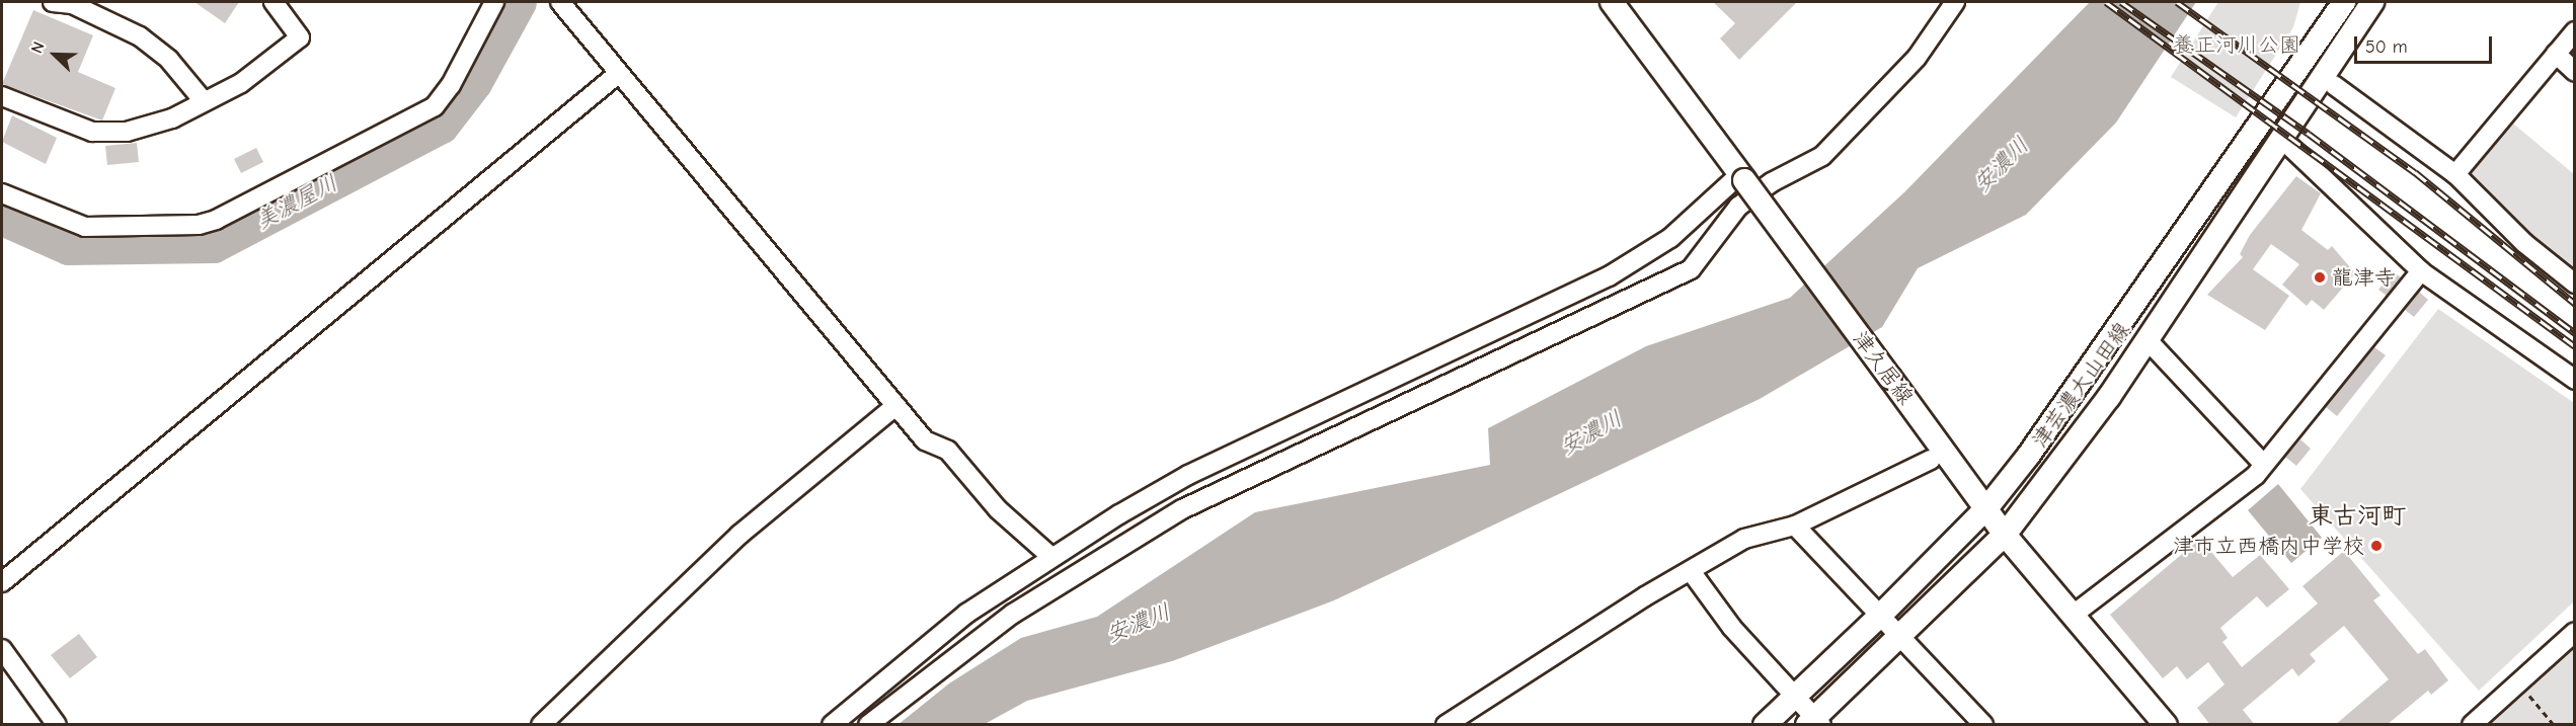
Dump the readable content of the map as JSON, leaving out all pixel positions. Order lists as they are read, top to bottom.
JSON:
{
  "streets": {
    "main road": ["津久居線", "津芸濃大山田線"]
  },
  "crossings": [
    ["津久居線", "津芸濃大山田線"]
  ],
  "districts": ["東古河町"],
  "water": ["安濃川", "美濃屋川"],
  "parks": ["養正河川公園"],
  "places": ["龍津寺", "津市立西橋内中学校"],
  "scale_bar": "50 m",
  "north": "top left"
}
